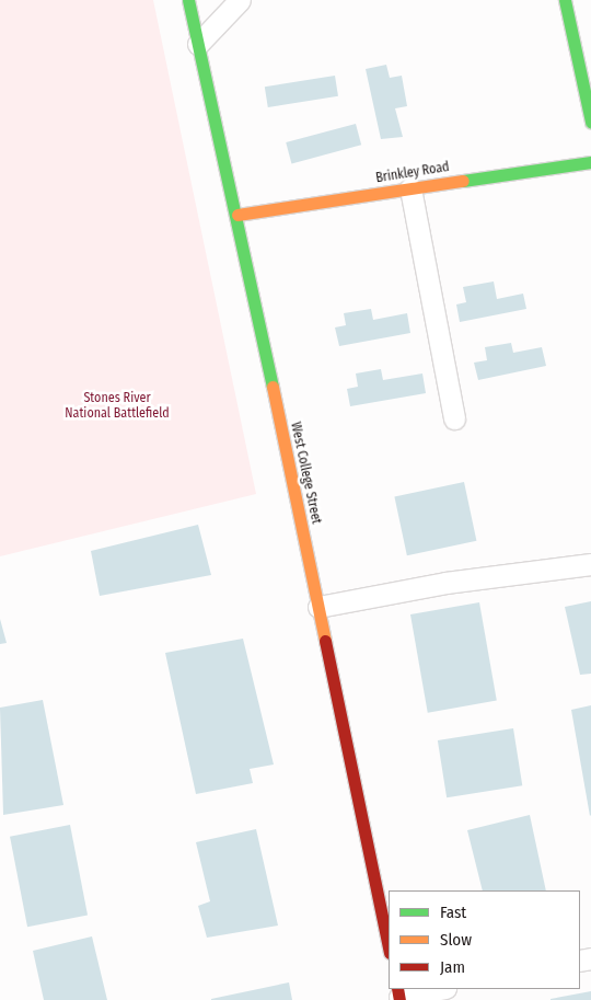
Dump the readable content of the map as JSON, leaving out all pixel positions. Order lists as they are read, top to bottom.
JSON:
{
  "streets": {
    "street": ["Brinkley Road", "West College Street"]
  },
  "crossings": [
    ["Brinkley Road", "West College Street"]
  ],
  "parks": ["Stones River National Battlefield"],
  "legend": ["Fast", "Slow", "Jam"]
}
